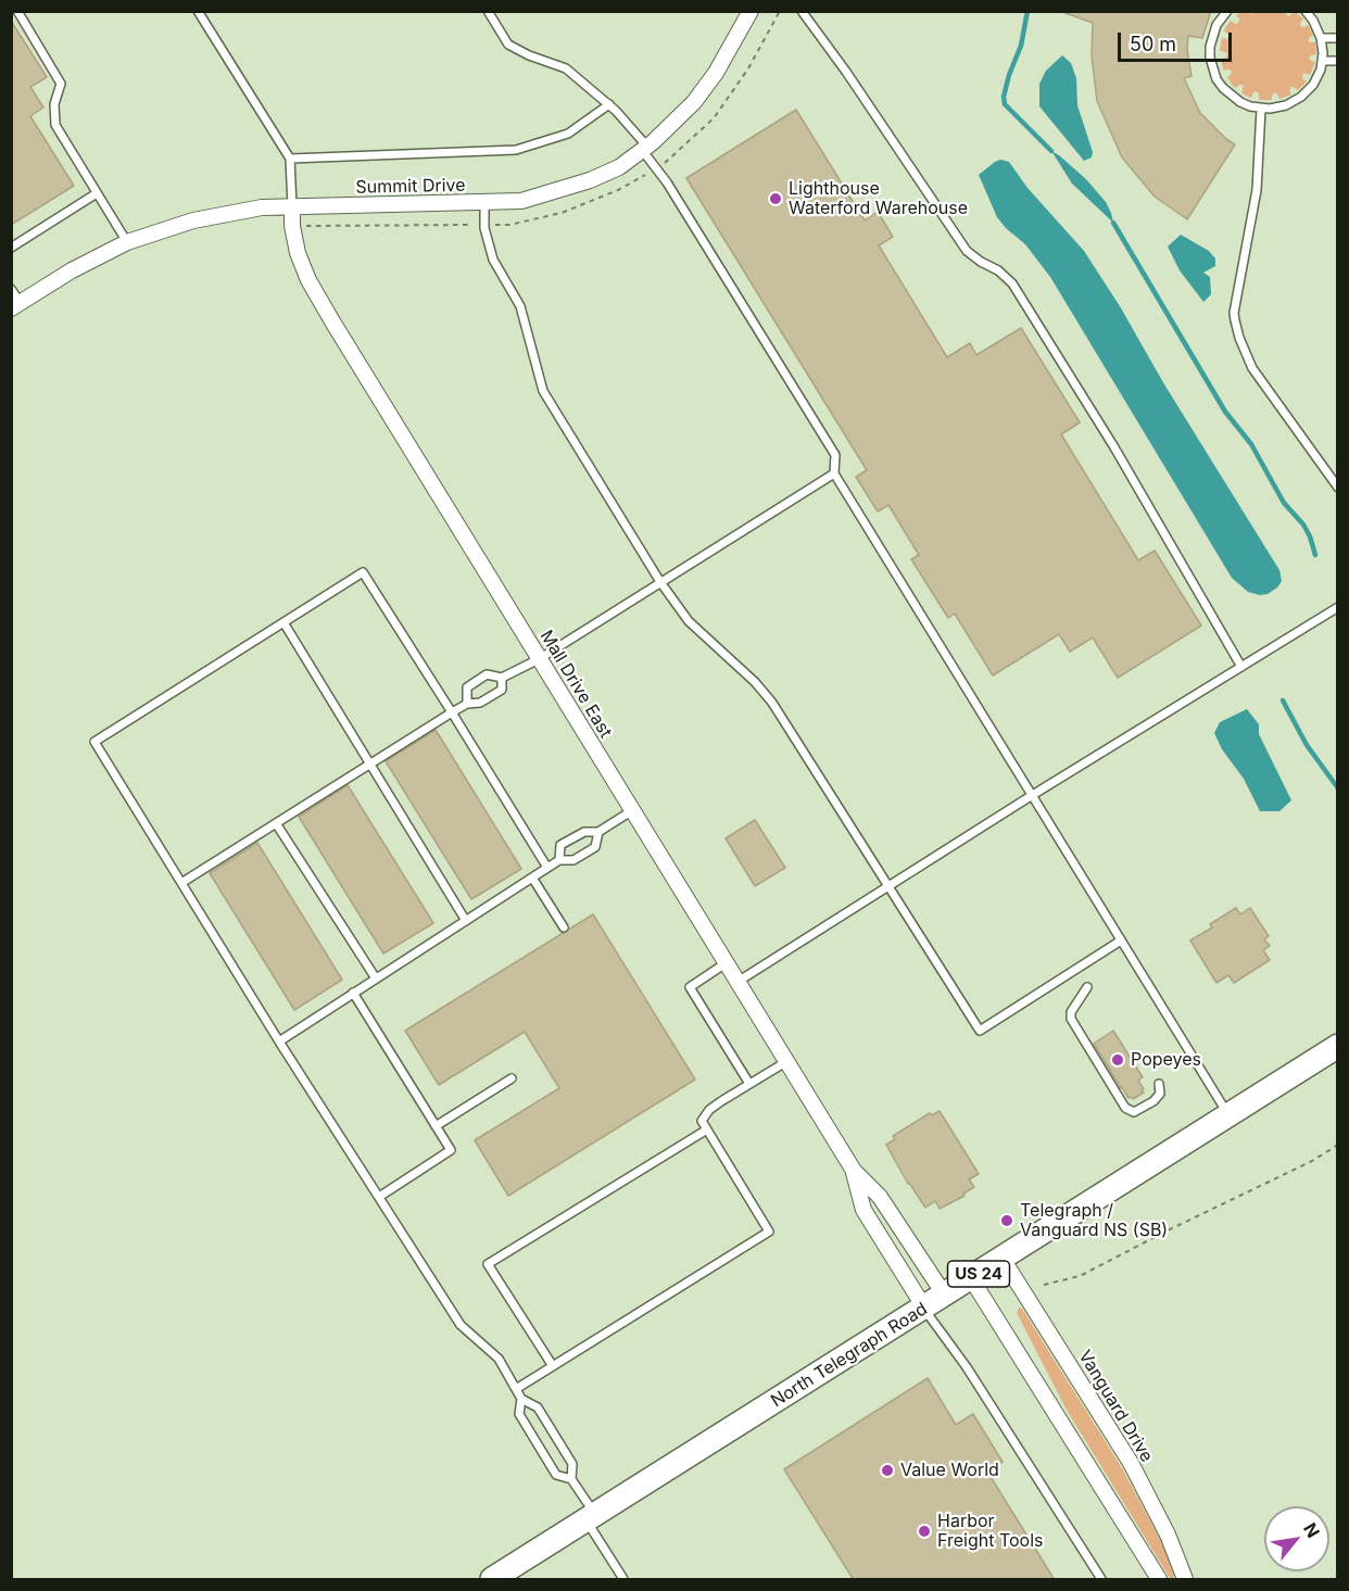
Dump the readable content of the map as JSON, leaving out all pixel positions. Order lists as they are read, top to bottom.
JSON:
{
  "streets": {
    "main road": ["US 24", "North Telegraph Road"],
    "street": ["Summit Drive", "Mall Drive East", "Vanguard Drive"]
  },
  "crossings": [
    ["Summit Drive", "Mall Drive East"],
    ["Mall Drive East", "North Telegraph Road"],
    ["North Telegraph Road", "Vanguard Drive"]
  ],
  "places": [
    "Lighthouse Waterford Warehouse",
    "Popeyes",
    "Telegraph / Vanguard NS (SB)",
    "Value World",
    "Harbor Freight Tools"
  ],
  "scale_bar": "50 m",
  "north": "top right"
}
